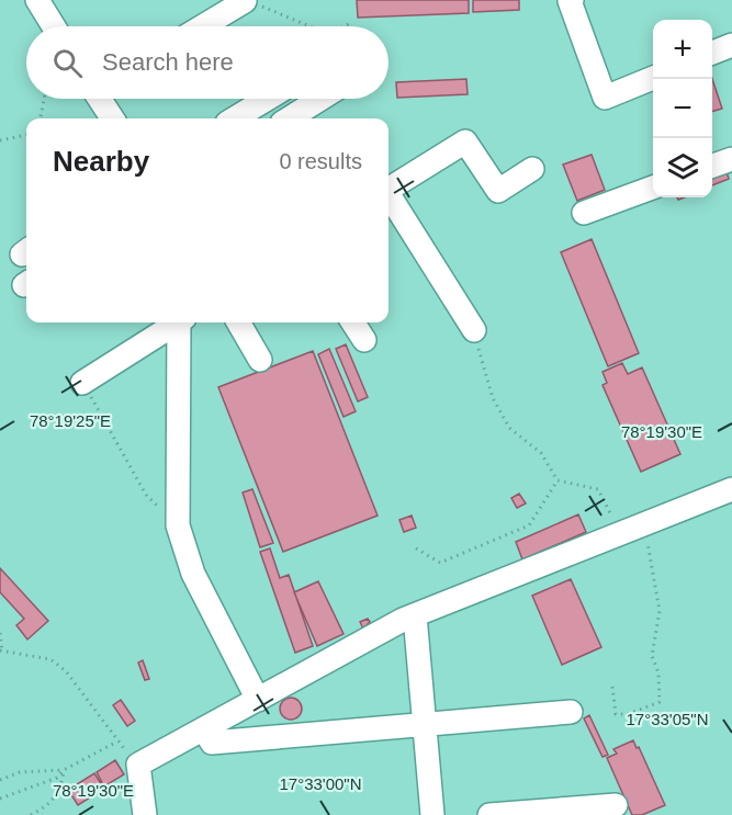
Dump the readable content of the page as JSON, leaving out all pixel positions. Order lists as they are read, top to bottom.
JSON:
{
  "page": {
    "map_buttons": ["+", "−"],
    "search": "Search here",
    "heading": ["Nearby", "0 results"]
  },
  "coordinates": [
    "78°19'25\"E",
    "78°19'30\"E",
    "17°33'05\"N",
    "17°33'00\"N"
  ]
}
